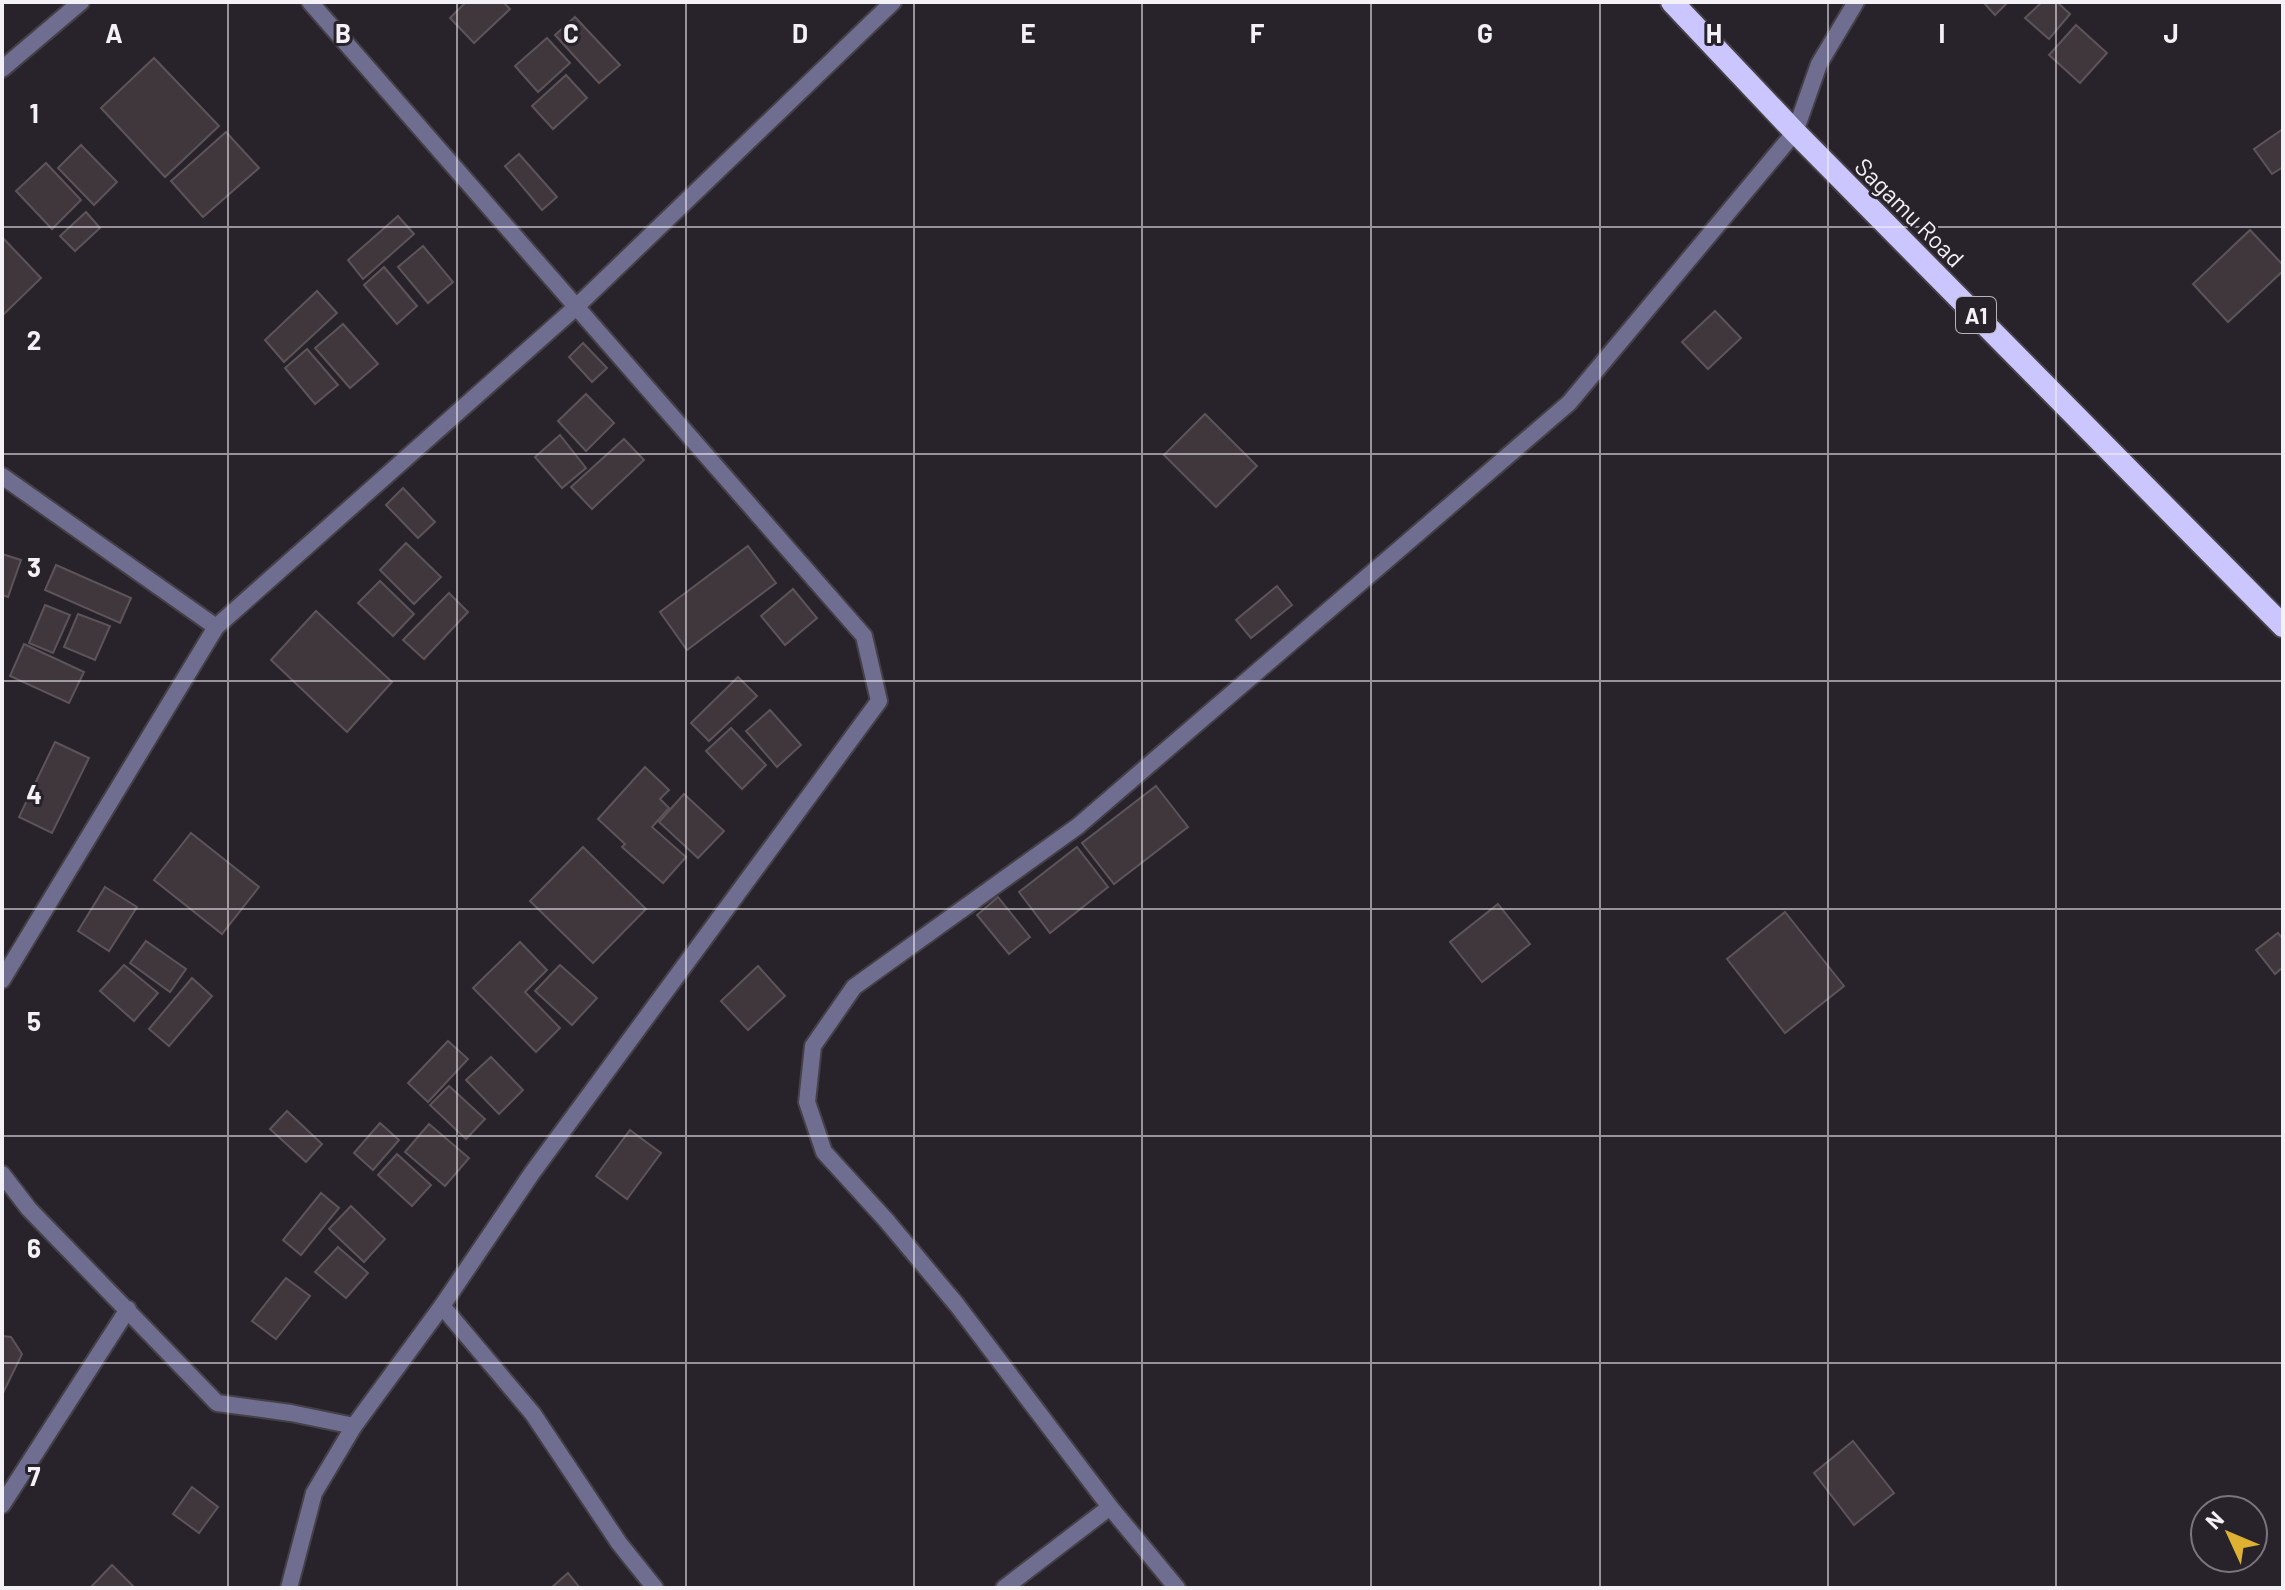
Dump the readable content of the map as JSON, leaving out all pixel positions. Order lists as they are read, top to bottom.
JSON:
{
  "streets": {
    "highway": ["Sagamu Road", "A1"]
  },
  "north": "top left",
  "grid": {
    "columns": [
      "A",
      "B",
      "C",
      "D",
      "E",
      "F",
      "G",
      "H",
      "I",
      "J"
    ],
    "rows": [
      "1",
      "2",
      "3",
      "4",
      "5",
      "6",
      "7"
    ]
  }
}
